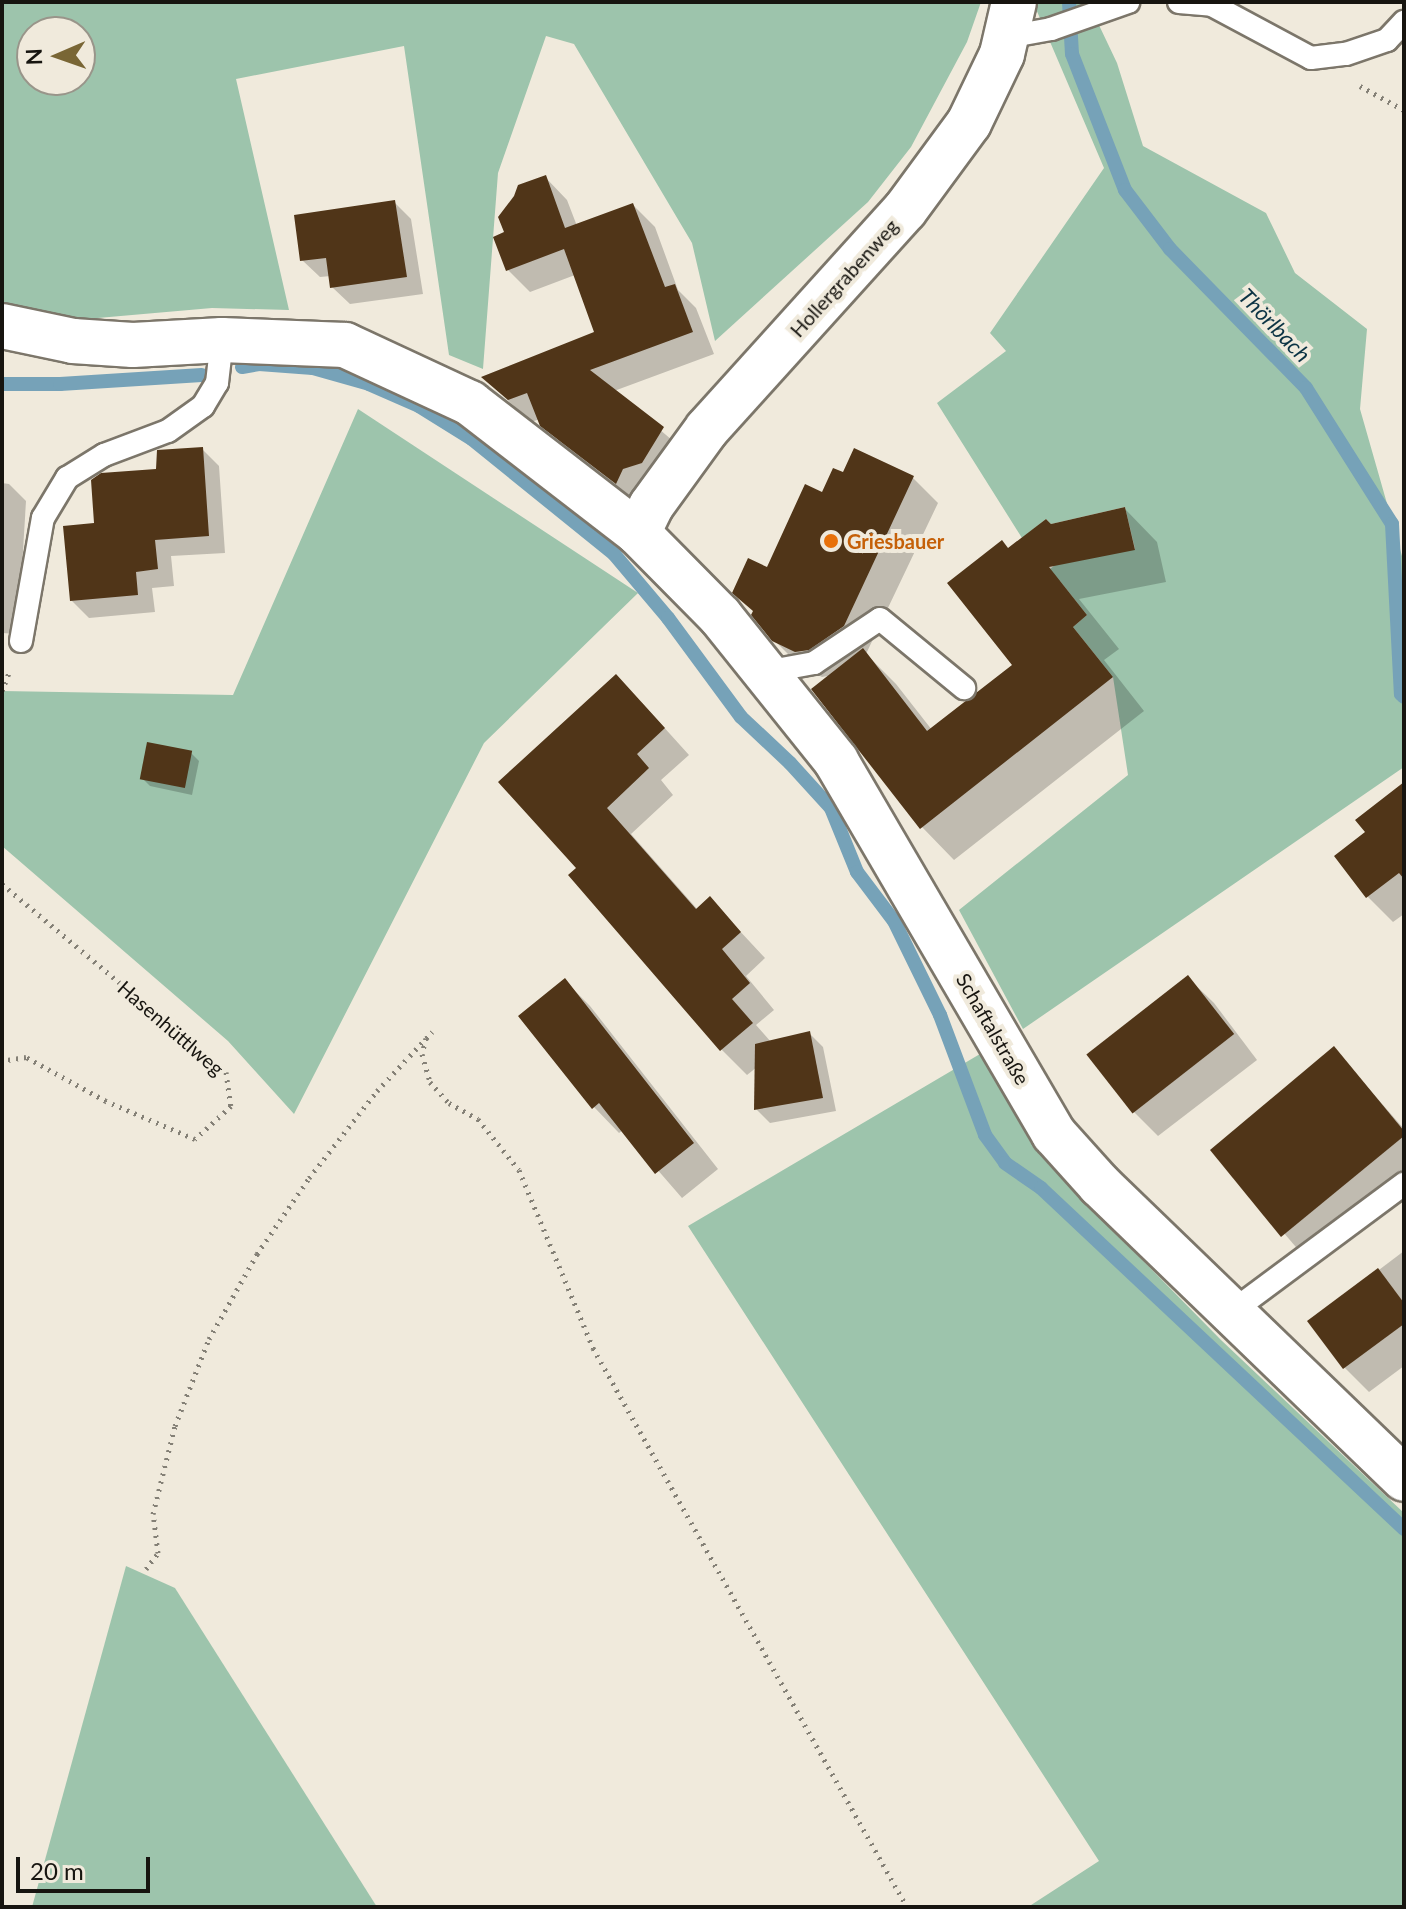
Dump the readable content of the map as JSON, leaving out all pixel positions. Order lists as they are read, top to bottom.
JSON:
{
  "streets": {
    "street": ["Hollergrabenweg", "Schaftalstraße"],
    "path": ["Hasenhüttlweg"]
  },
  "crossings": [
    ["Hollergrabenweg", "Schaftalstraße"]
  ],
  "water": ["Thörlbach"],
  "places": ["Griesbauer"],
  "scale_bar": "20 m",
  "north": "left"
}
